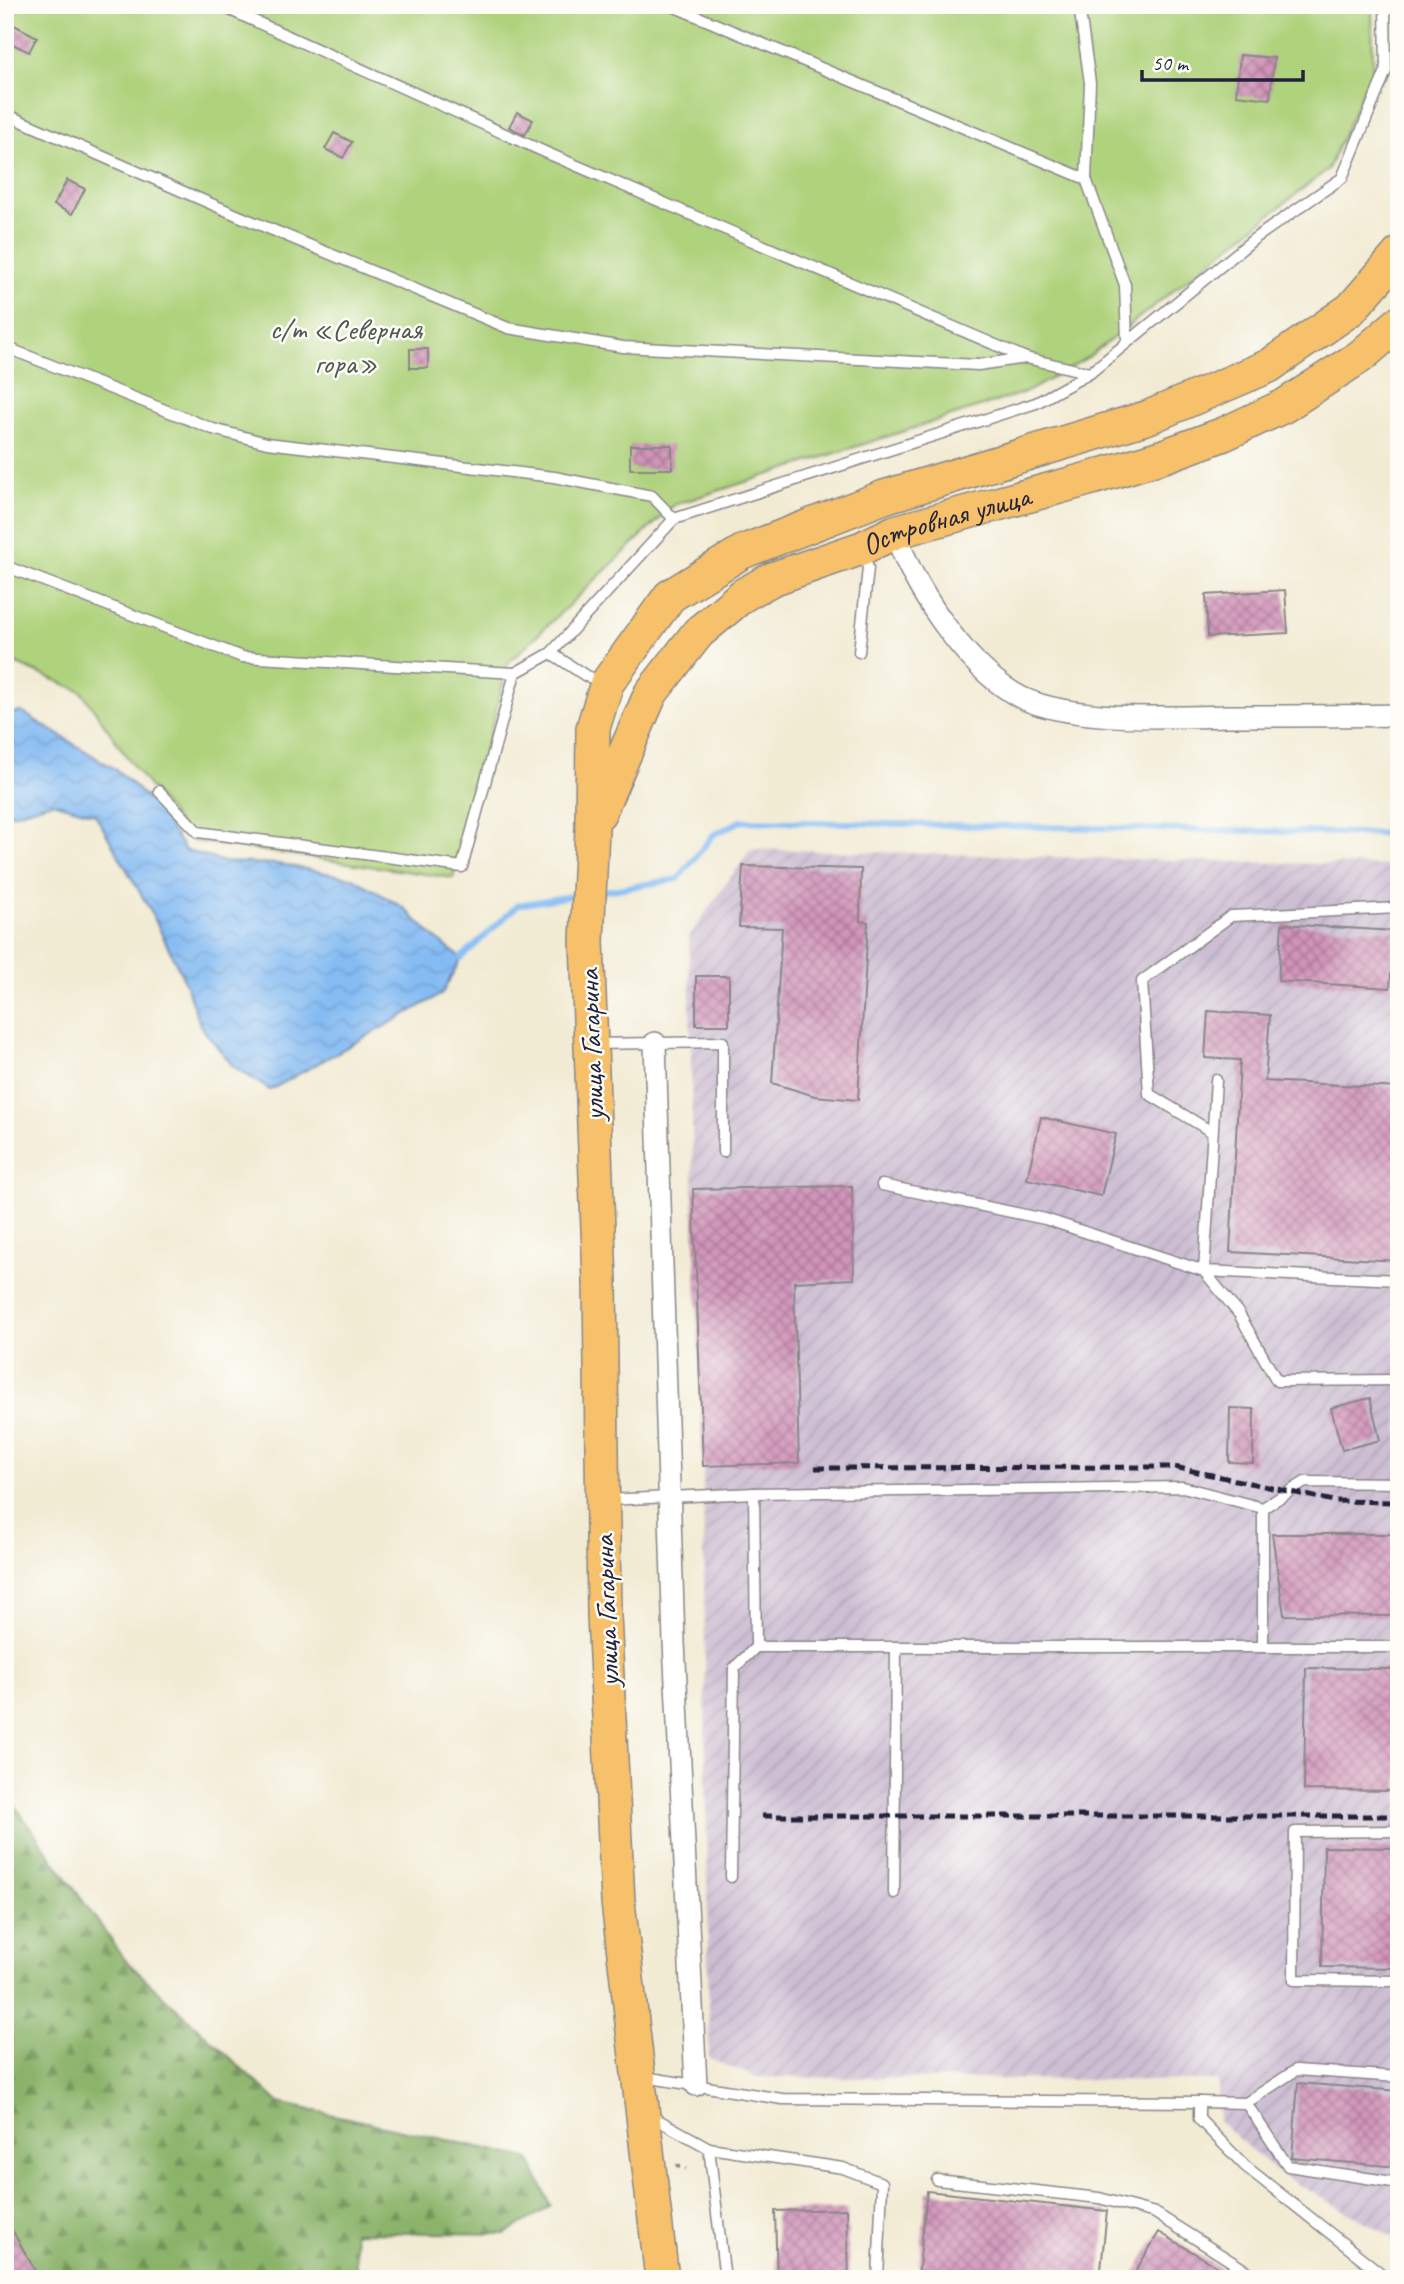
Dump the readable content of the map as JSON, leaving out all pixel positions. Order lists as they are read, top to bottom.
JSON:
{
  "streets": {
    "main road": ["Островная улица", "улица Гагарина"]
  },
  "crossings": [
    ["Островная улица", "улица Гагарина"]
  ],
  "parks": ["с/т «Северная гора»"],
  "scale_bar": "50 m"
}
